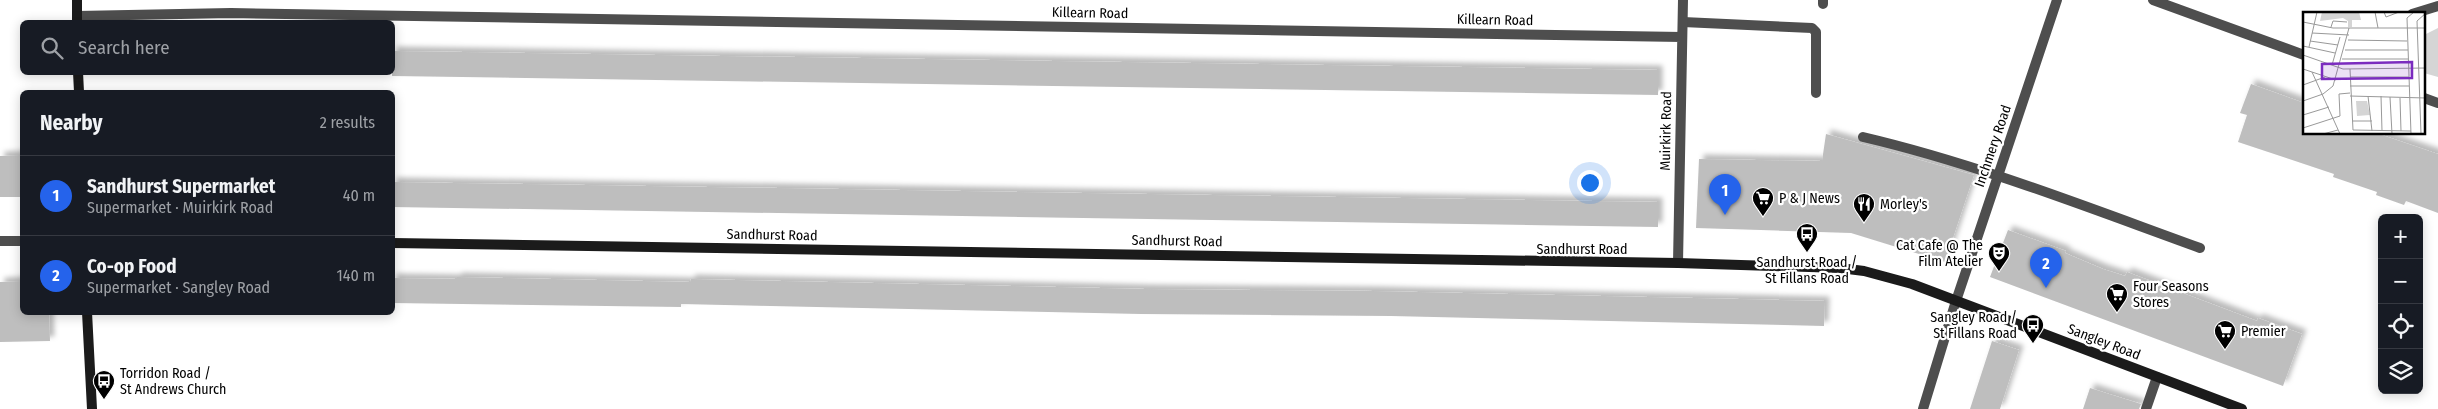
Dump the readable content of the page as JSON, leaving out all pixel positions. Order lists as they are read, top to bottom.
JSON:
{
  "streets": {
    "street": [
      "Killearn Road",
      "Muirkirk Road",
      "Inchmery Road",
      "Sandhurst Road",
      "Sangley Road"
    ]
  },
  "crossings": [
    ["Killearn Road", "Muirkirk Road"],
    ["Muirkirk Road", "Sandhurst Road"],
    ["Inchmery Road", "Sandhurst Road"],
    ["Inchmery Road", "Sangley Road"],
    ["Sandhurst Road", "Sangley Road"]
  ],
  "places": {
    "supermarket": ["P & J News", "Four Seasons Stores", "Premier"],
    "restaurant": ["Morley's"],
    "bus stop": ["Sandhurst Road / St Fillans Road", "Sangley Road / St Fillans Road", "Torridon Road / St Andrews Church"],
    "theatre": ["Cat Cafe @ The Film Atelier"]
  },
  "page": {
    "search": "Search here",
    "heading": ["Nearby", "2 results"],
    "list": [
      {
        "mark": "1",
        "name": "Sandhurst Supermarket",
        "note": "Supermarket · Muirkirk Road",
        "value": "40 m"
      },
      {
        "mark": "2",
        "name": "Co-op Food",
        "note": "Supermarket · Sangley Road",
        "value": "140 m"
      }
    ],
    "pins": ["1", "2"],
    "map_buttons": ["+", "−"]
  }
}
